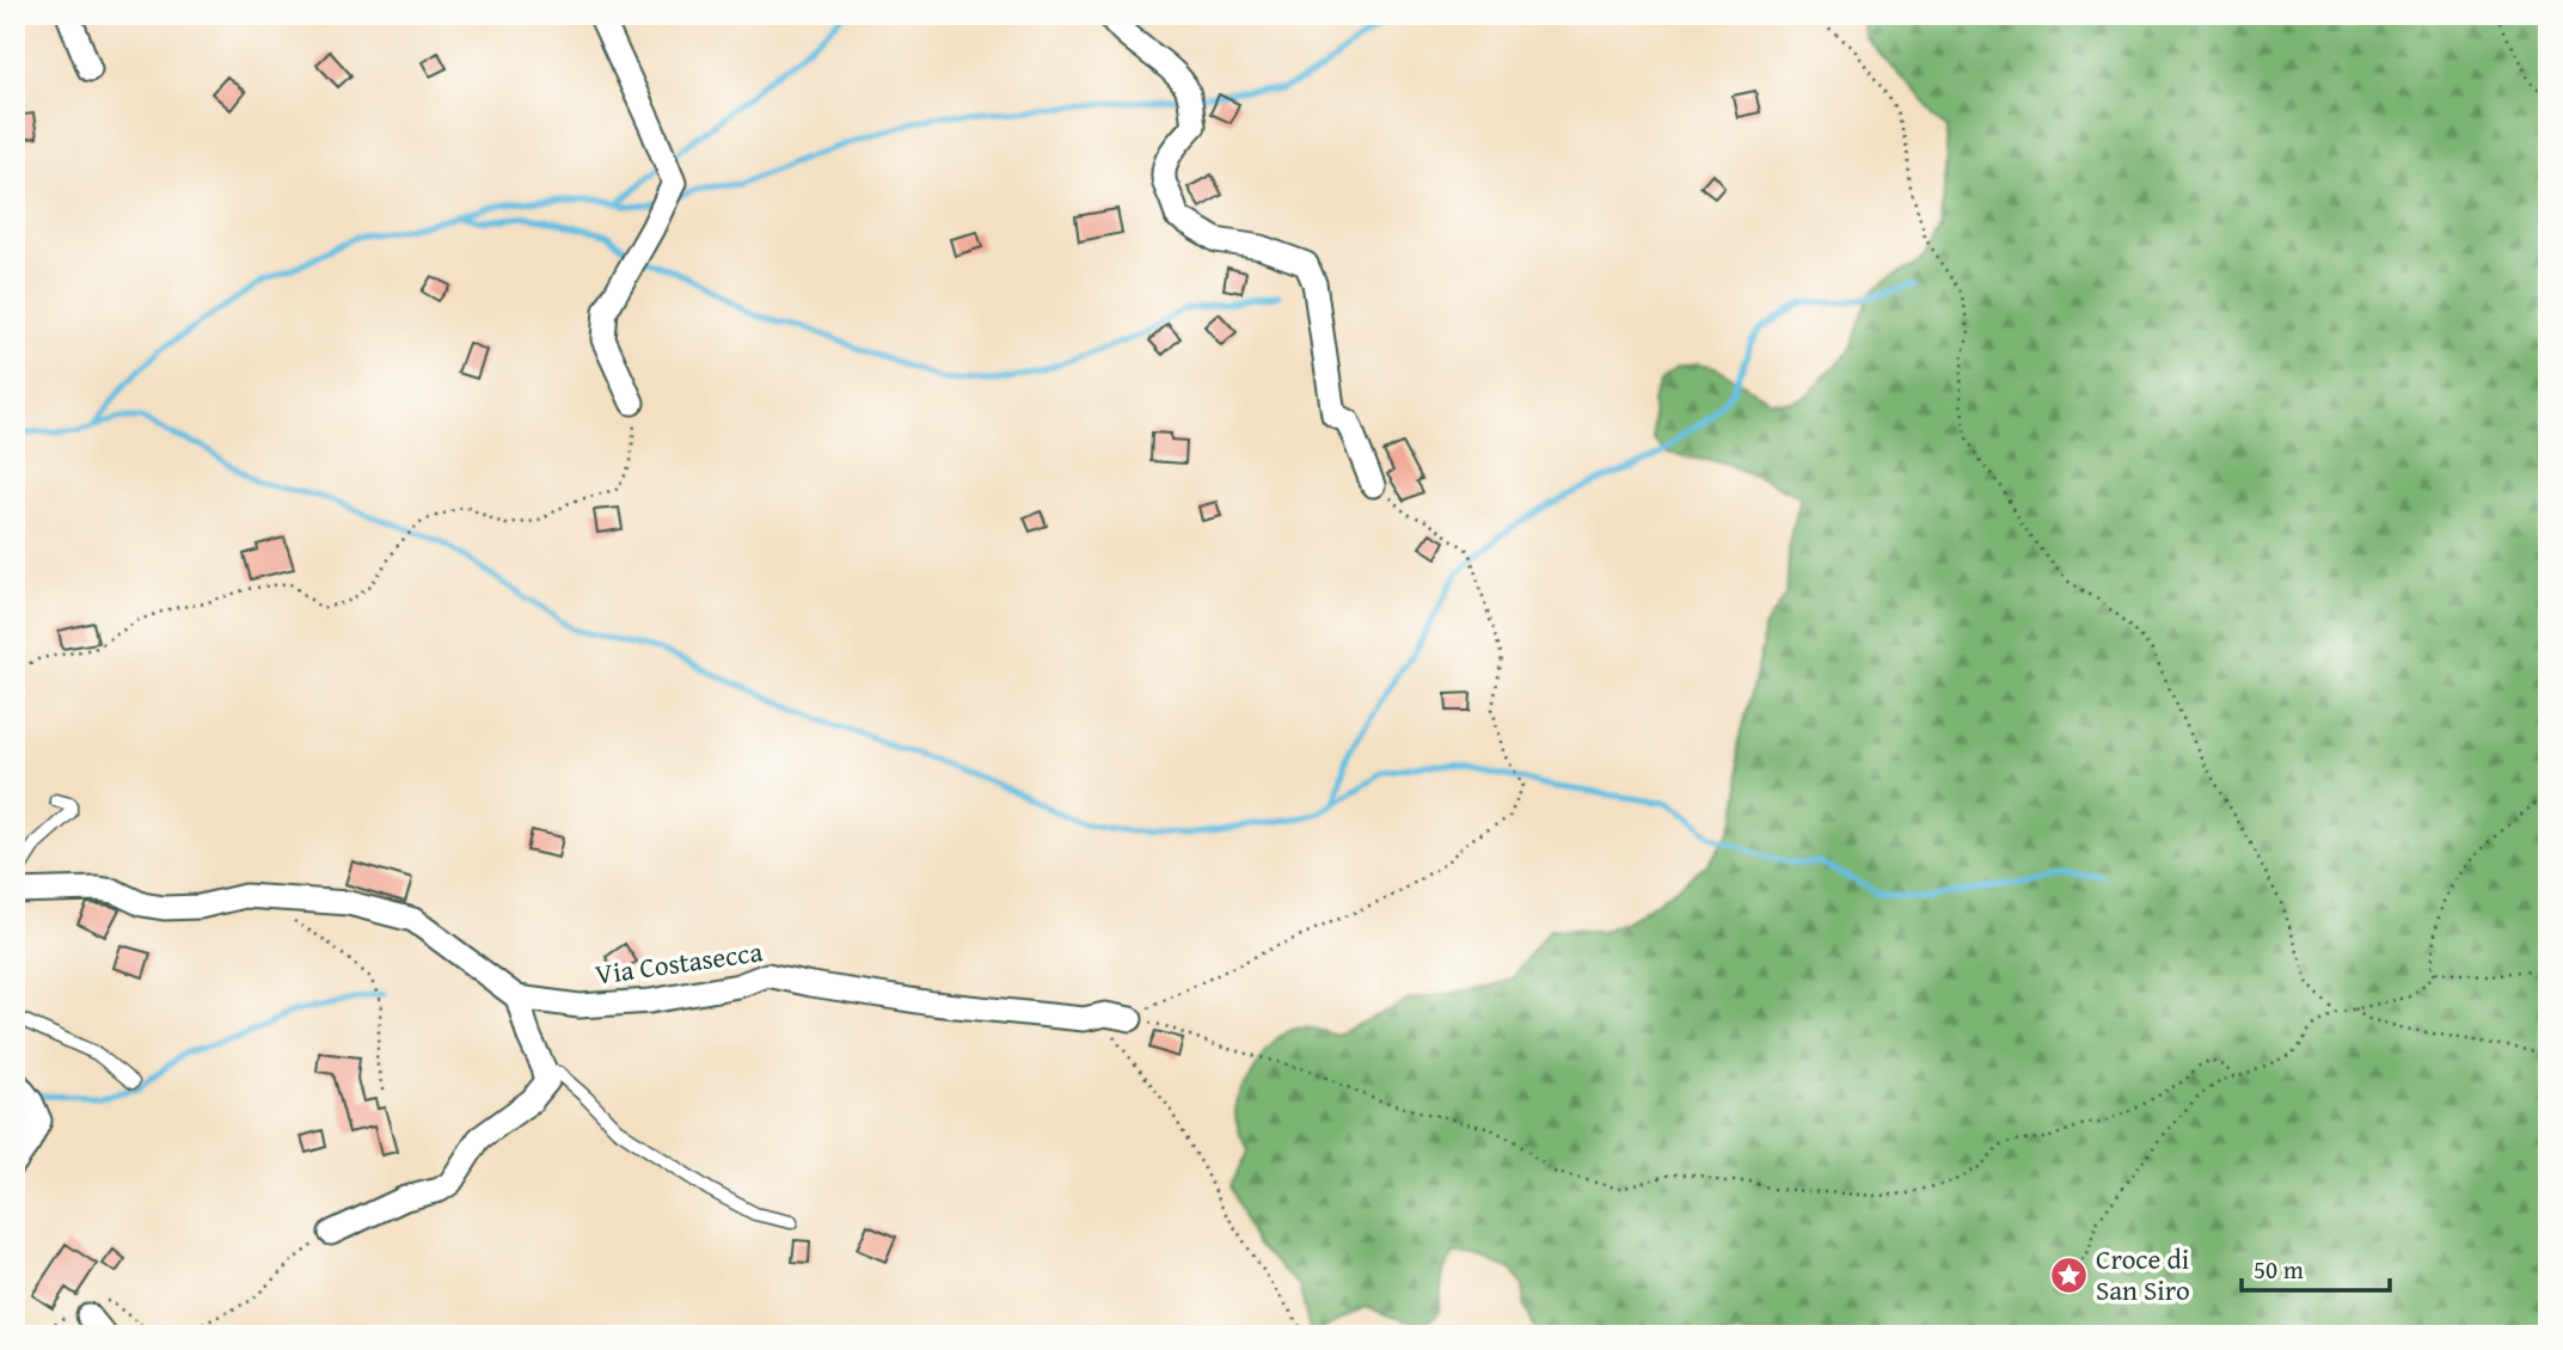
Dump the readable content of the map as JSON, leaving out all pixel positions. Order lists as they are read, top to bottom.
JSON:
{
  "streets": {
    "street": ["Via Costasecca"]
  },
  "places": {
    "place": ["Croce di San Siro"]
  },
  "scale_bar": "50 m"
}
